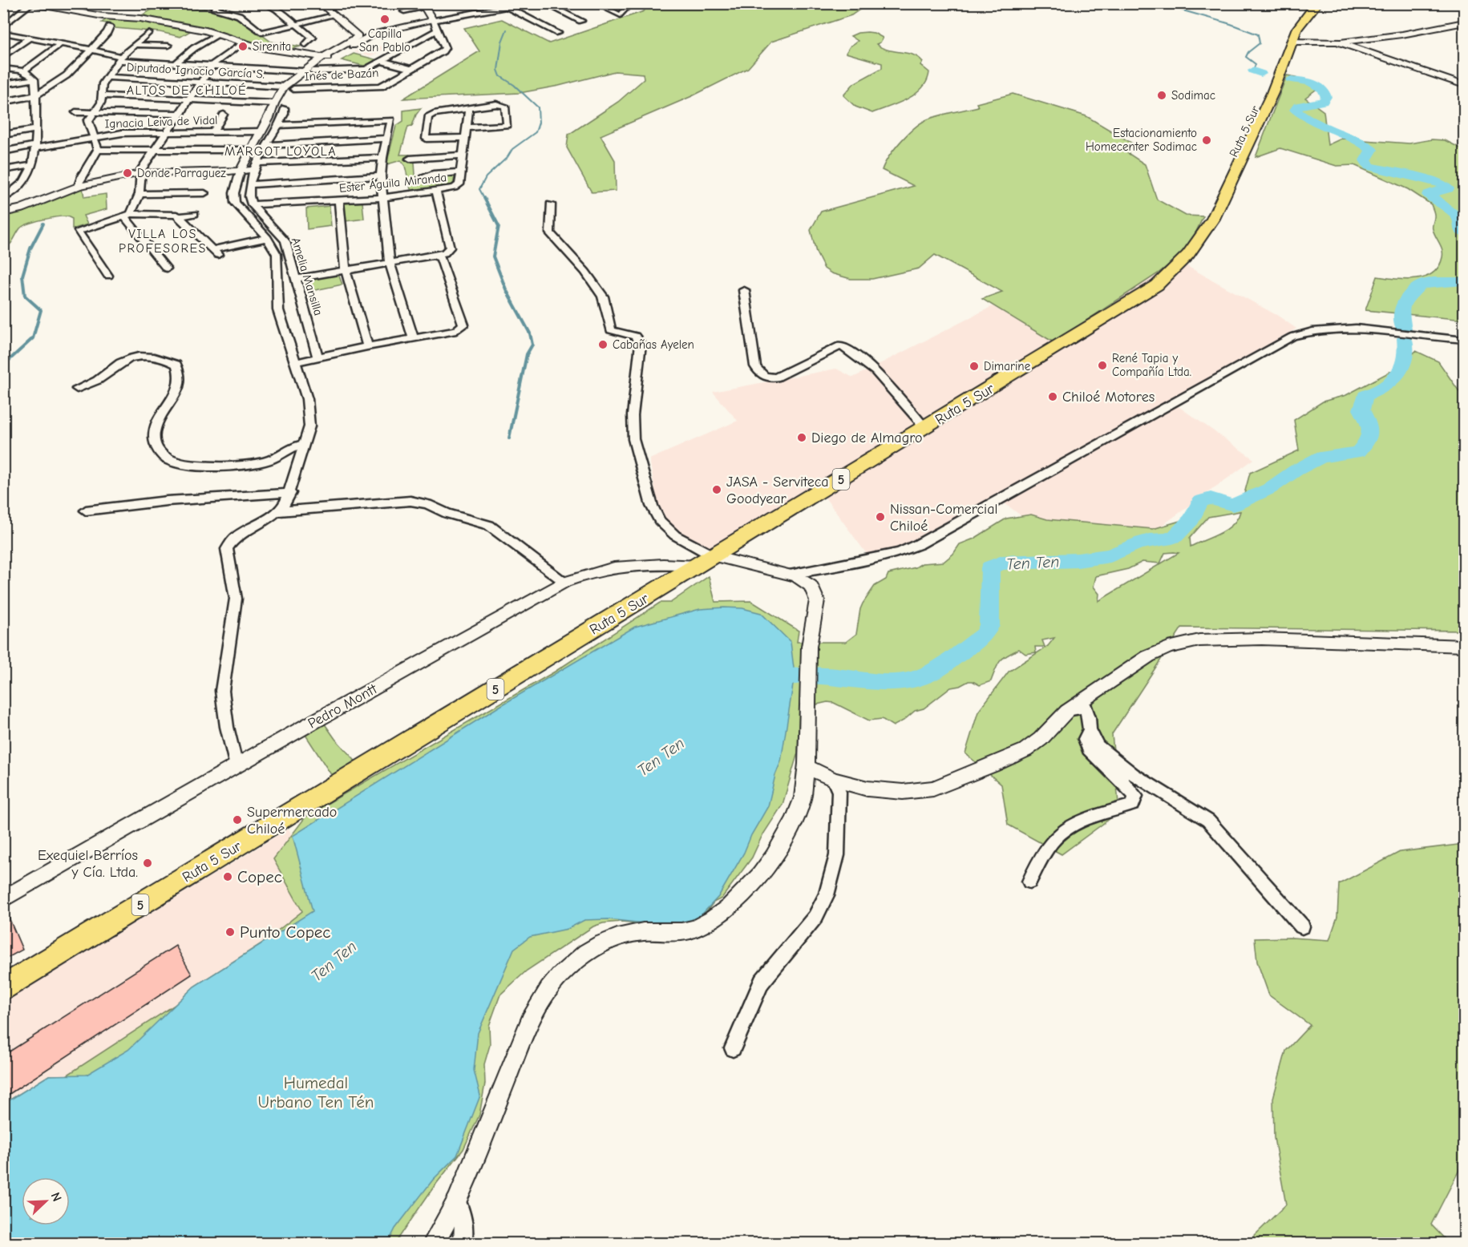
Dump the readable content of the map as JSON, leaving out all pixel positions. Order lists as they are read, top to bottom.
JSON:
{
  "streets": {
    "highway": ["Ruta 5 Sur", "5"],
    "street": [
      "Diputado Ignacio García S.",
      "Inés de Bazán",
      "Ignacia Leiva de Vidal",
      "Ester Águila Miranda",
      "Amelia Mansilla",
      "Pedro Montt"
    ]
  },
  "crossings": [
    ["Ruta 5 Sur", "Pedro Montt"],
    ["Ester Águila Miranda", "Amelia Mansilla"]
  ],
  "districts": ["ALTOS DE CHILOÉ", "MARGOT LOYOLA", "VILLA LOS PROFESORES"],
  "water": ["Ten Ten"],
  "parks": ["Humedal Urbano Ten Tén"],
  "places": [
    "Capilla San Pablo",
    "Sirenita",
    "Sodimac",
    "Estacionamiento Homecenter Sodimac",
    "Donde Parraguez",
    "Cabañas Ayelen",
    "René Tapia y Compañía Ltda.",
    "Dimarine",
    "Chiloé Motores",
    "Diego de Almagro",
    "JASA - Serviteca Goodyear",
    "Nissan-Comercial Chiloé",
    "Supermercado Chiloé",
    "Exequiel Berríos y Cía. Ltda.",
    "Copec",
    "Punto Copec"
  ],
  "north": "top right"
}
